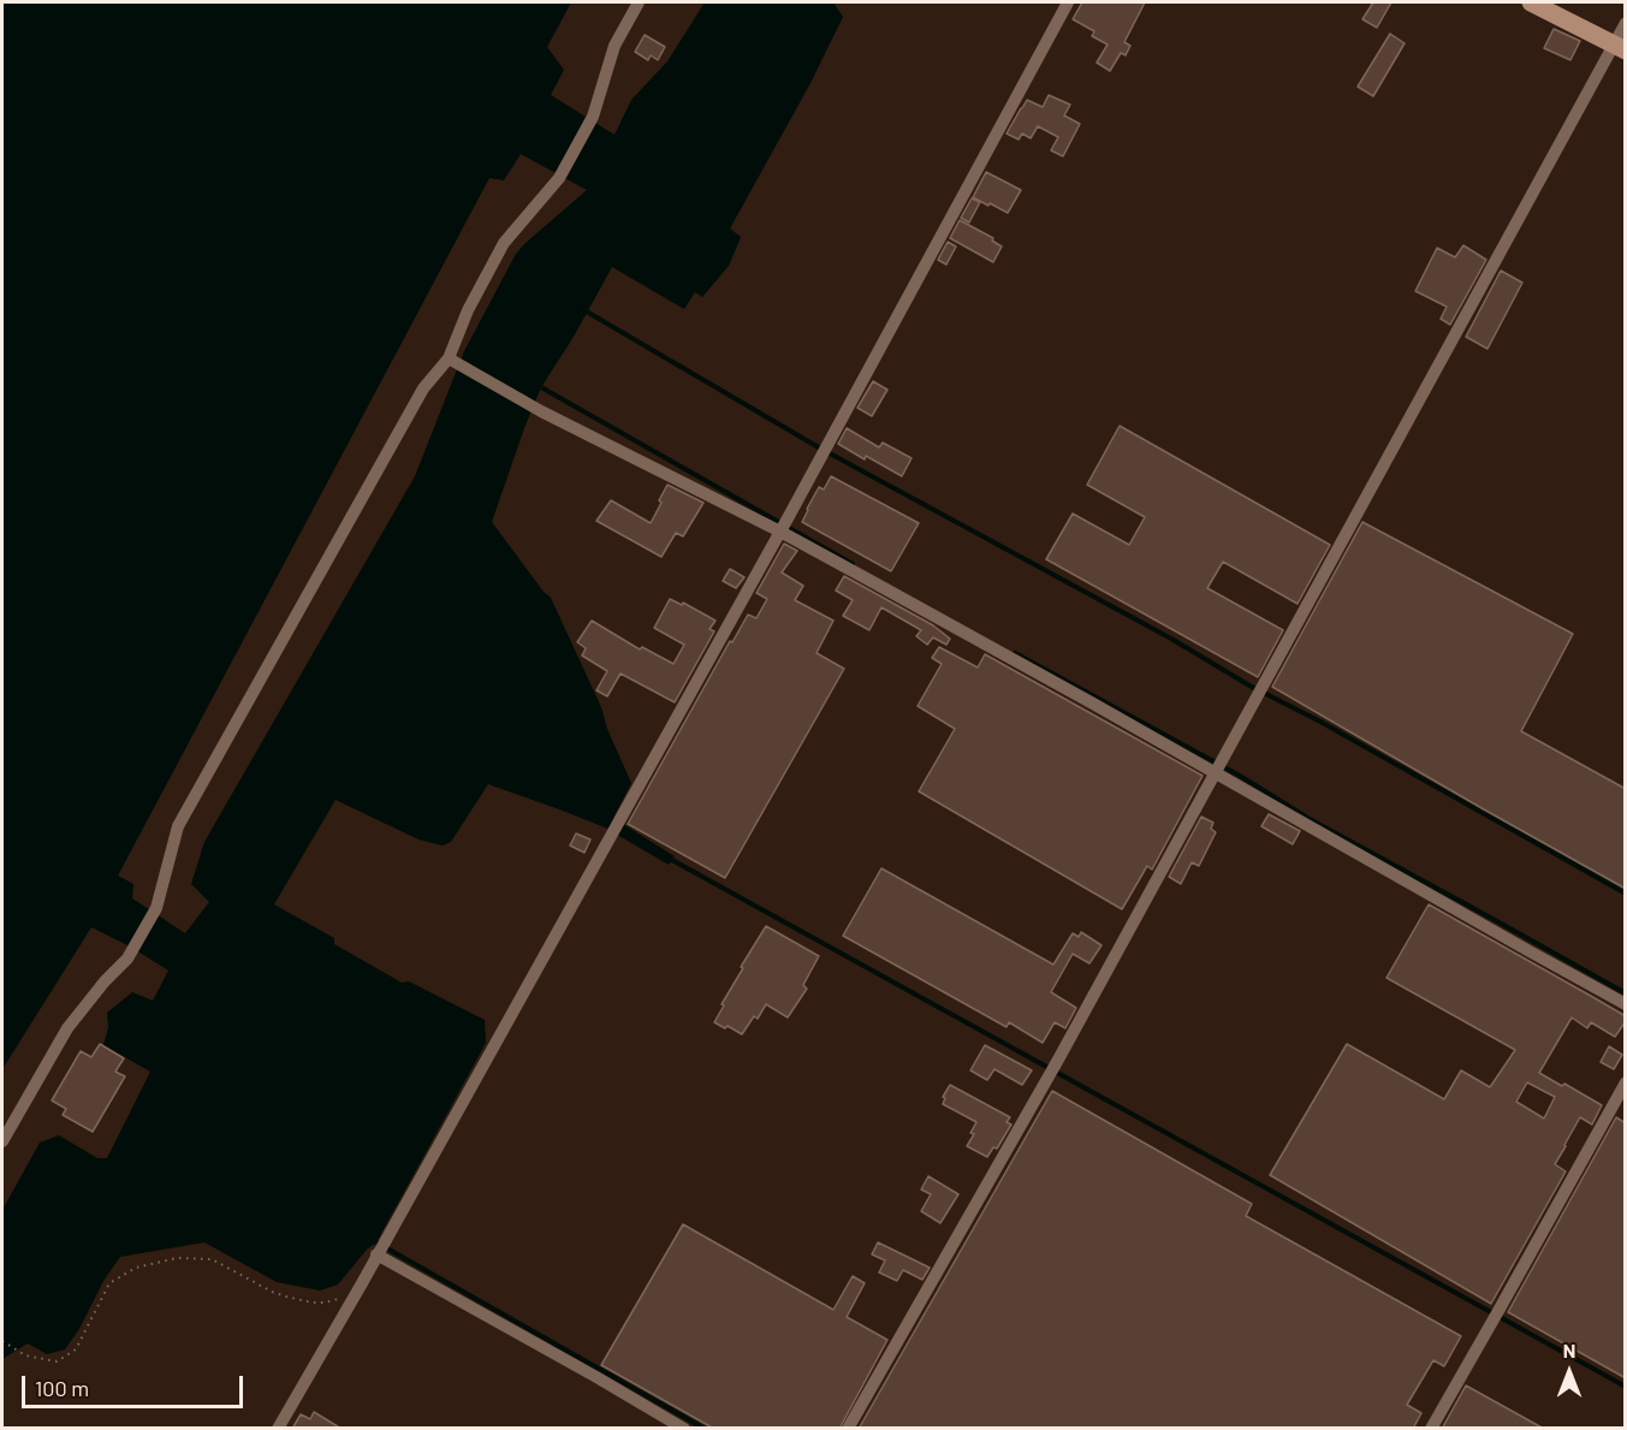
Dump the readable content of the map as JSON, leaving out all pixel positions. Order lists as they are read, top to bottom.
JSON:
{
  "scale_bar": "100 m",
  "north": "top"
}
